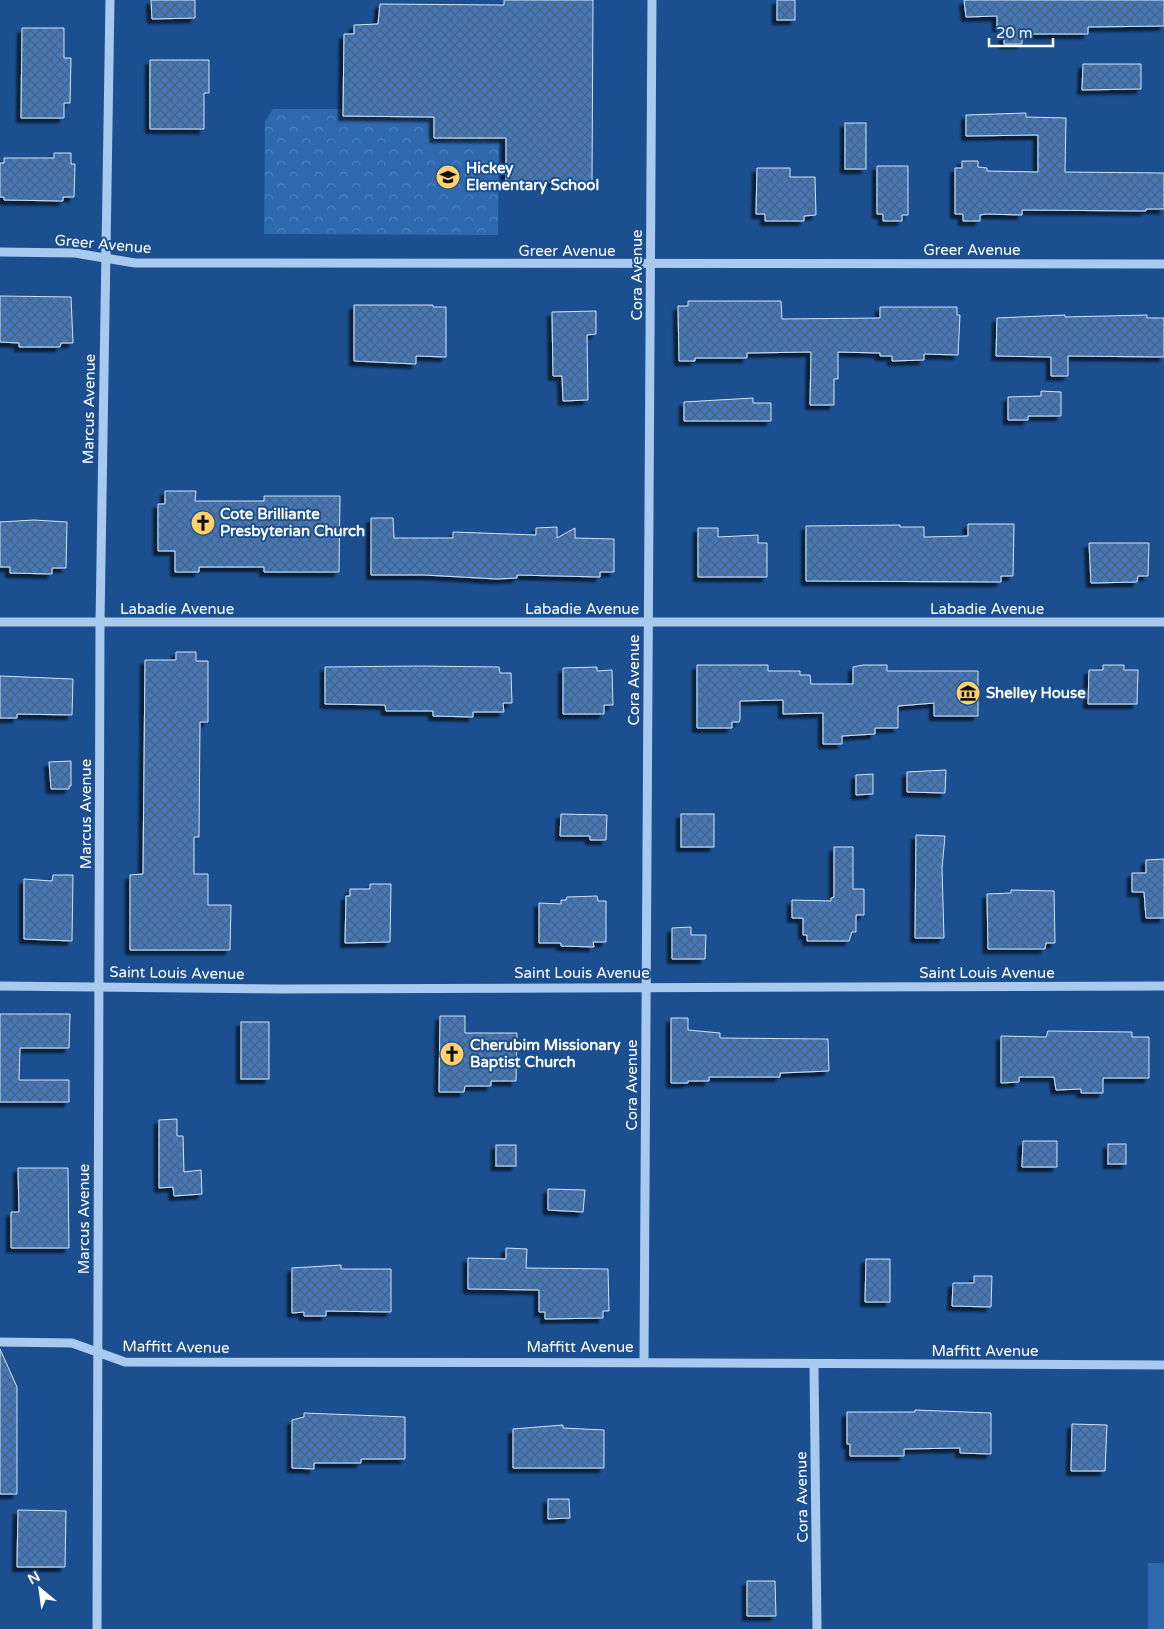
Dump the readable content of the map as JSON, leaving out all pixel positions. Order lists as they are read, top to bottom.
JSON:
{
  "streets": {
    "street": [
      "Greer Avenue",
      "Cora Avenue",
      "Marcus Avenue",
      "Labadie Avenue",
      "Saint Louis Avenue",
      "Maffitt Avenue"
    ]
  },
  "crossings": [
    ["Greer Avenue", "Cora Avenue"],
    ["Greer Avenue", "Marcus Avenue"],
    ["Cora Avenue", "Labadie Avenue"],
    ["Cora Avenue", "Saint Louis Avenue"],
    ["Cora Avenue", "Maffitt Avenue"],
    ["Marcus Avenue", "Labadie Avenue"],
    ["Marcus Avenue", "Saint Louis Avenue"],
    ["Marcus Avenue", "Maffitt Avenue"]
  ],
  "places": {
    "school or university": ["Hickey Elementary School"],
    "church": ["Cote Brilliante Presbyterian Church", "Cherubim Missionary Baptist Church"],
    "museum": ["Shelley House"]
  },
  "scale_bar": "20 m",
  "north": "top left"
}
